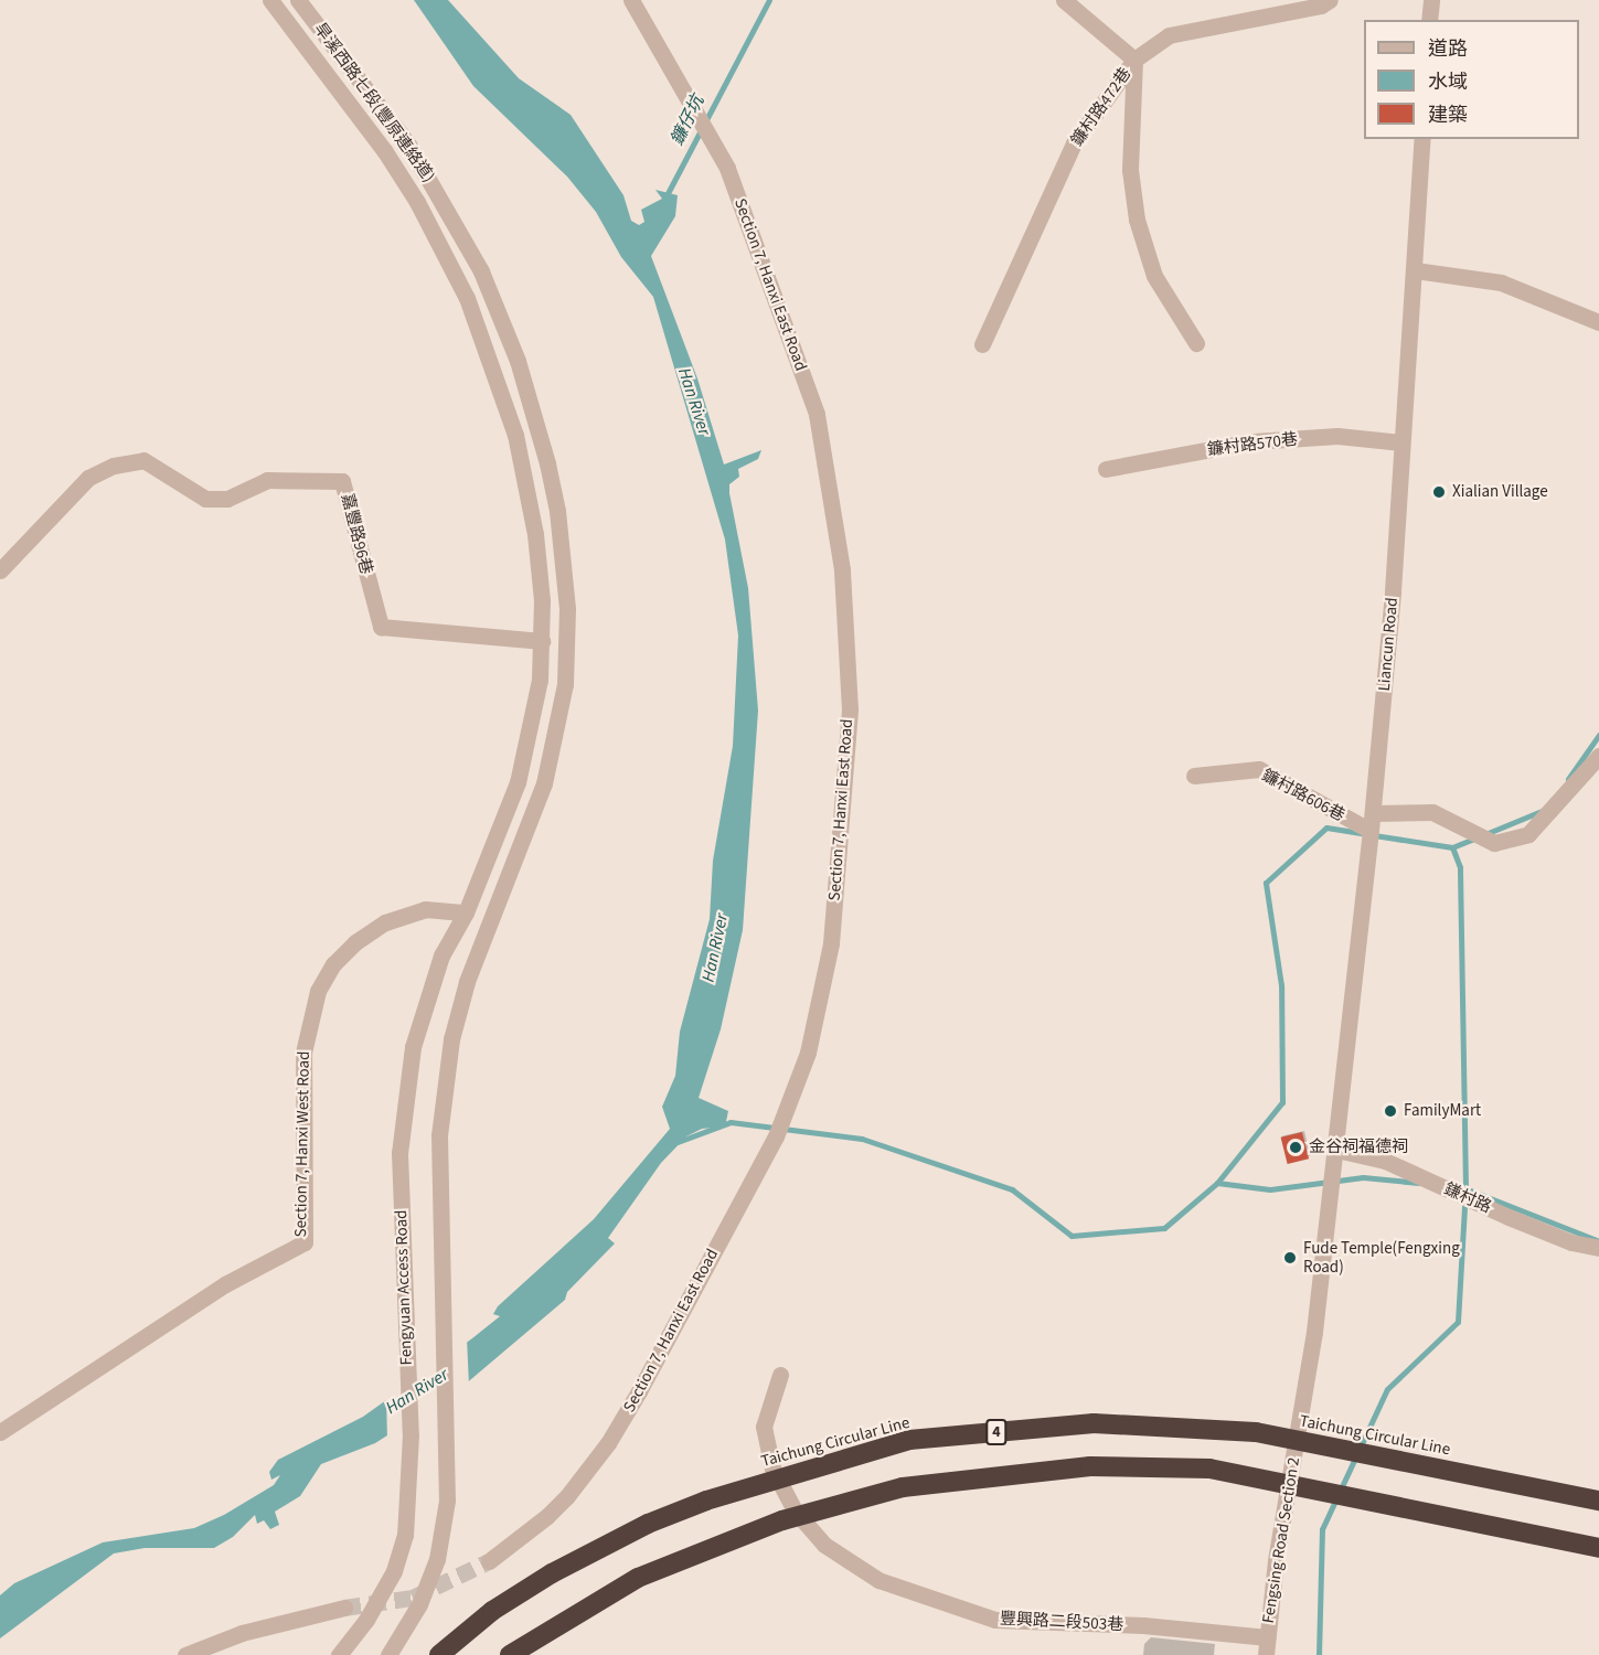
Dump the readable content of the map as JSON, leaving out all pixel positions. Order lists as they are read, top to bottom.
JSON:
{
  "streets": {
    "highway": ["4", "Taichung Circular Line"],
    "street": [
      "旱溪西路七段(豐原連絡道)",
      "鐮村路472巷",
      "Section 7, Hanxi East Road",
      "鐮村路570巷",
      "嘉豐路96巷",
      "Liancun Road",
      "鐮村路606巷",
      "Section 7, Hanxi West Road",
      "鎌村路",
      "Fengyuan Access Road",
      "Fengsing Road Section 2",
      "豐興路二段503巷"
    ]
  },
  "crossings": [
    ["旱溪西路七段(豐原連絡道)", "嘉豐路96巷"],
    ["旱溪西路七段(豐原連絡道)", "Section 7, Hanxi West Road"],
    ["旱溪西路七段(豐原連絡道)", "Fengyuan Access Road"],
    ["鐮村路570巷", "Liancun Road"],
    ["Liancun Road", "鐮村路606巷"],
    ["Liancun Road", "鎌村路"],
    ["Liancun Road", "Fengsing Road Section 2"],
    ["Section 7, Hanxi West Road", "Fengyuan Access Road"],
    ["鎌村路", "Fengsing Road Section 2"],
    ["Fengsing Road Section 2", "豐興路二段503巷"]
  ],
  "water": ["鐮仔坑", "Han River"],
  "places": [
    "Xialian Village",
    "FamilyMart",
    "金谷祠福德祠",
    "Fude Temple(Fengxing Road)"
  ],
  "legend": ["道路", "水域", "建築"]
}
